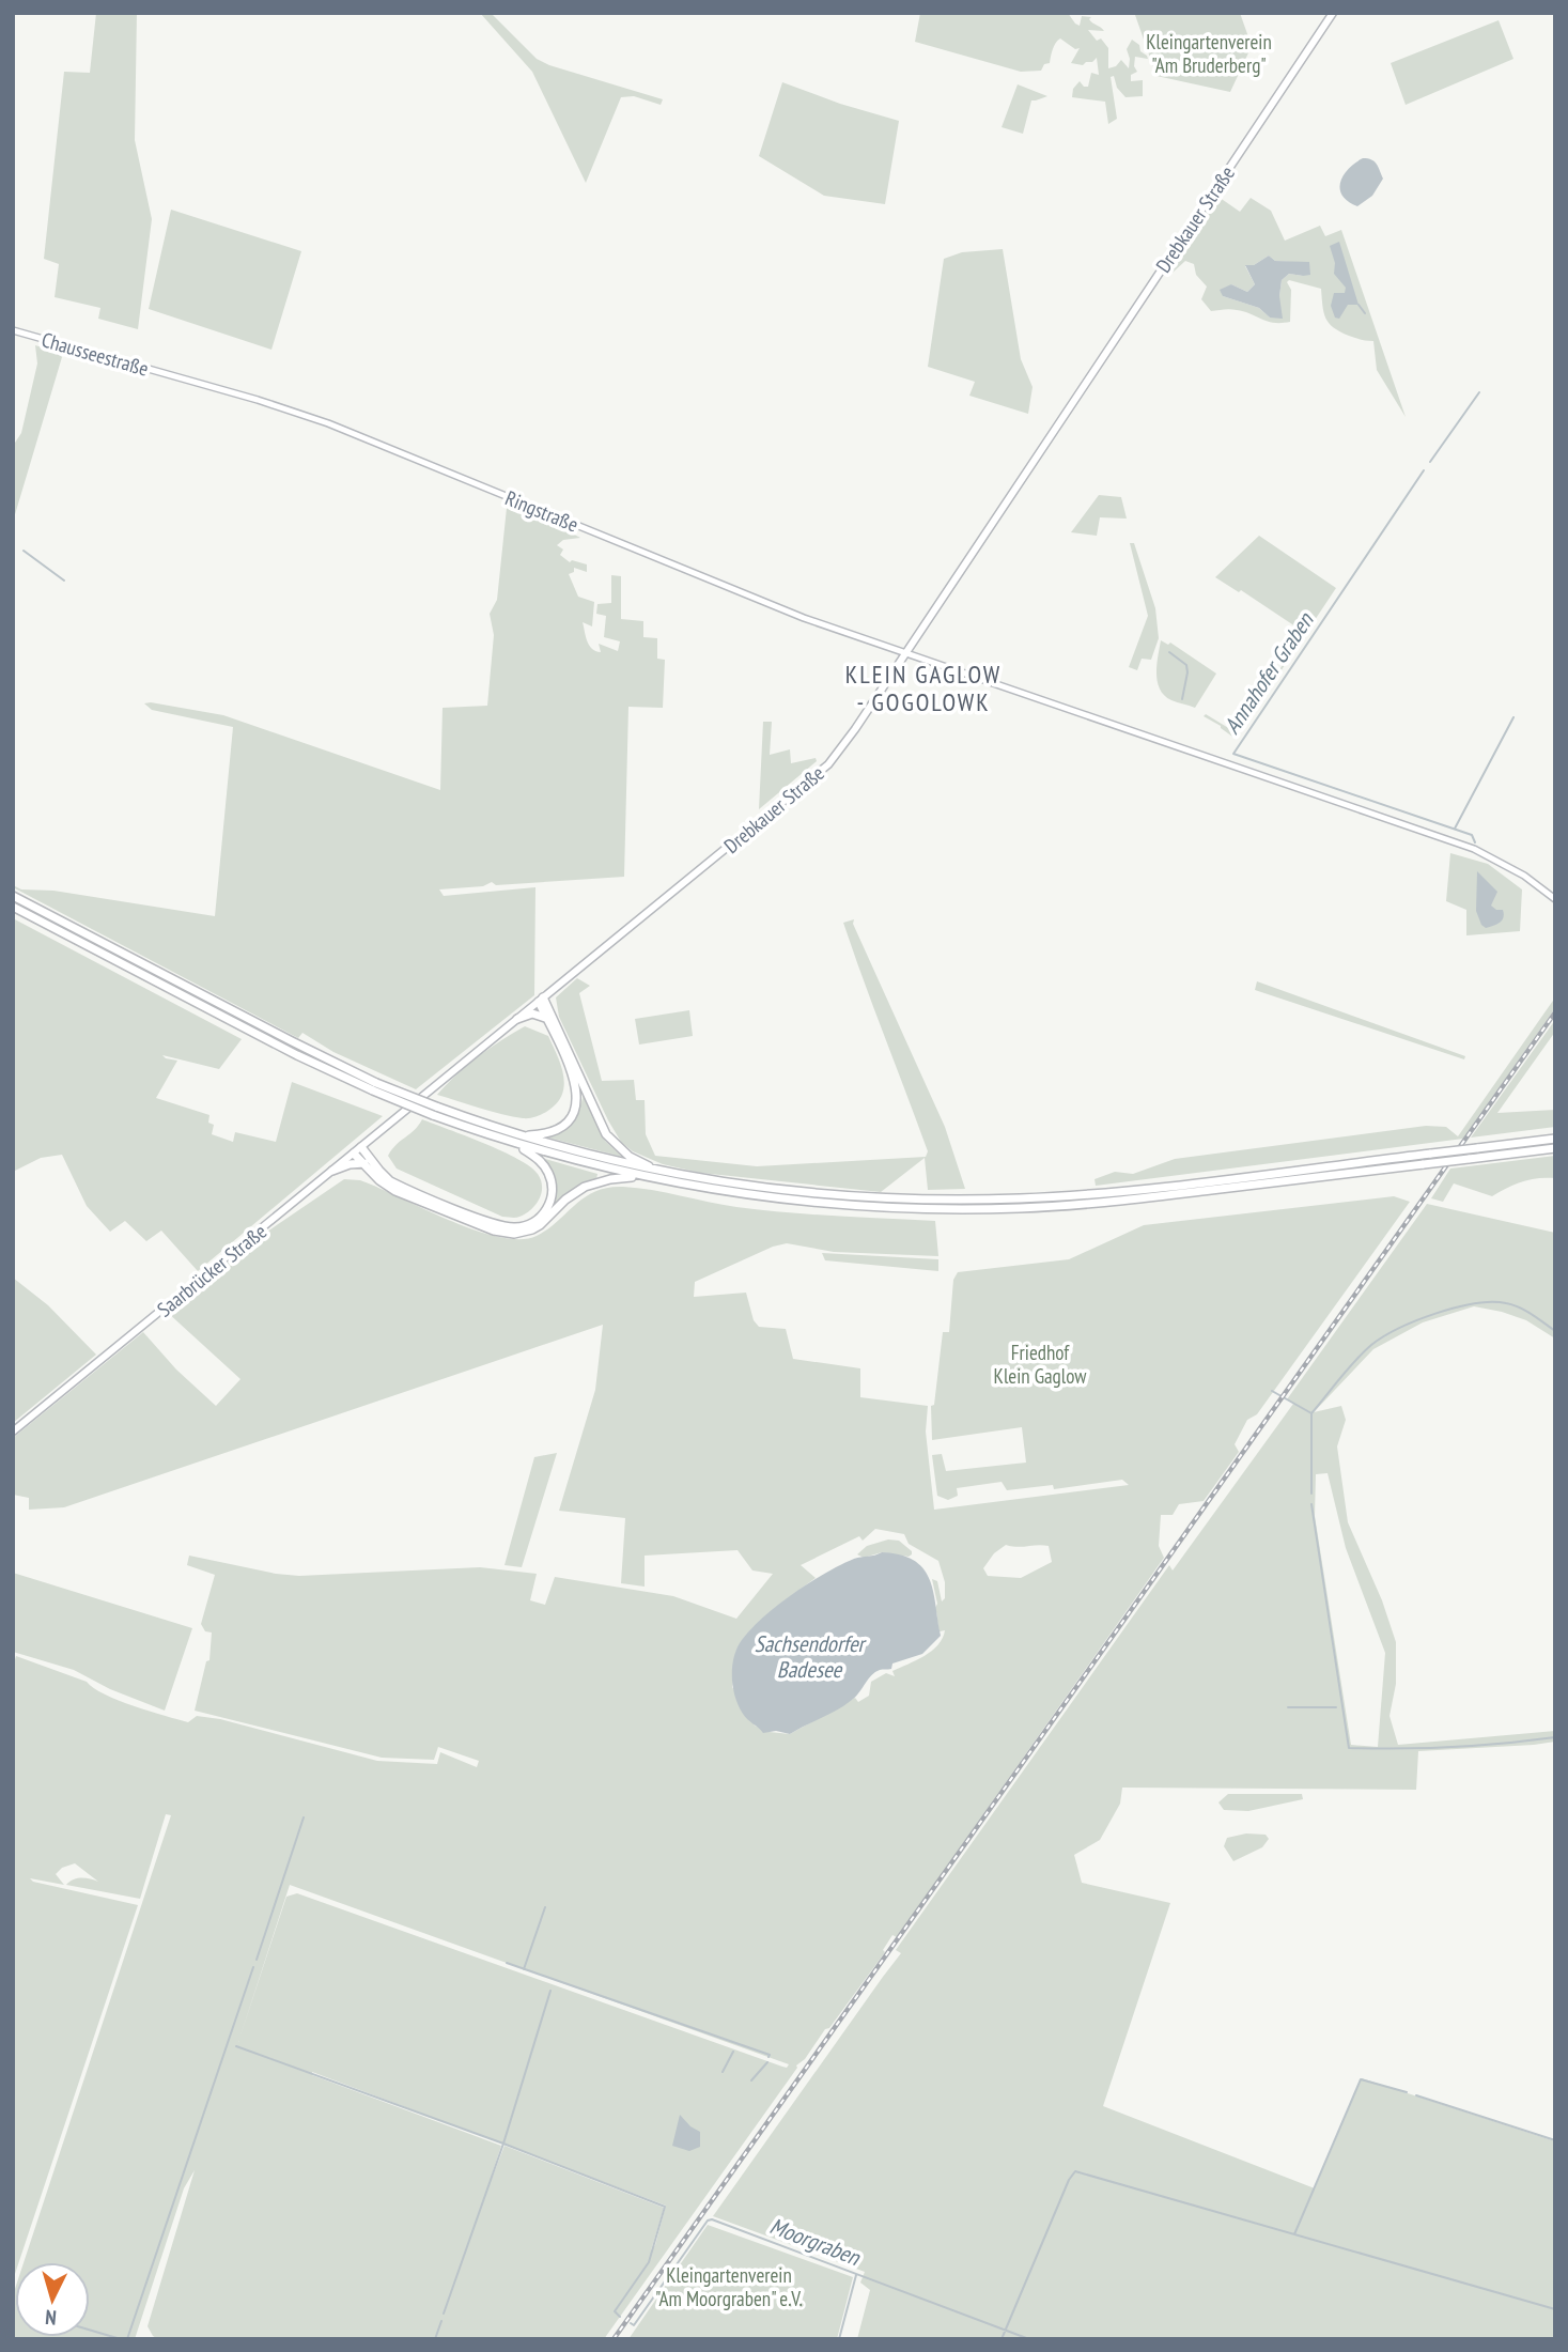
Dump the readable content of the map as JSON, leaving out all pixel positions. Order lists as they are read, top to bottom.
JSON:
{
  "streets": {
    "main road": [
      "Drebkauer Straße",
      "Chausseestraße",
      "Ringstraße",
      "Saarbrücker Straße"
    ]
  },
  "crossings": [
    ["Drebkauer Straße", "Ringstraße"],
    ["Drebkauer Straße", "Saarbrücker Straße"],
    ["Chausseestraße", "Ringstraße"]
  ],
  "districts": ["KLEIN GAGLOW - GOGOLOWK"],
  "water": ["Annahofer Graben", "Sachsendorfer Badesee", "Moorgraben"],
  "parks": ["Kleingartenverein \"Am Bruderberg\"", "Friedhof Klein Gaglow", "Kleingartenverein \"Am Moorgraben\" e.V."],
  "north": "bottom"
}
